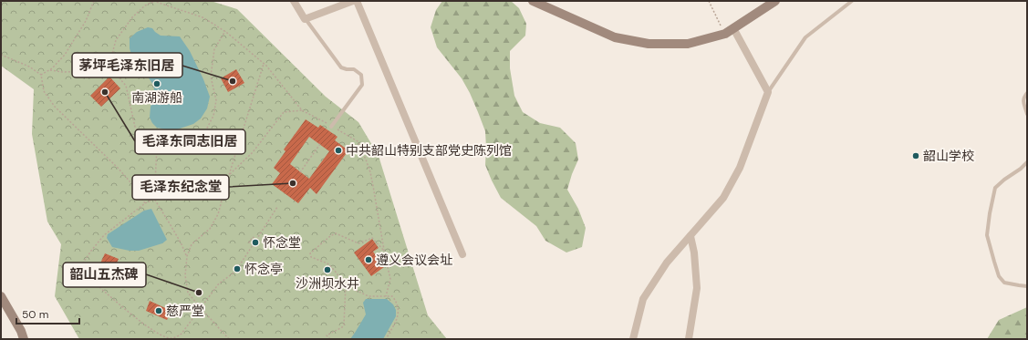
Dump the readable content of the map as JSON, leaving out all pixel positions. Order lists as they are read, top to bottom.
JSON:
{
  "places": [
    "茅坪毛泽东旧居",
    "南湖游船",
    "毛泽东同志旧居",
    "中共韶山特别支部党史陈列馆",
    "韶山学校",
    "毛泽东纪念堂",
    "怀念堂",
    "遵义会议会址",
    "怀念亭",
    "沙洲坝水井",
    "韶山五杰碑",
    "慈严堂"
  ],
  "scale_bar": "50 m"
}
